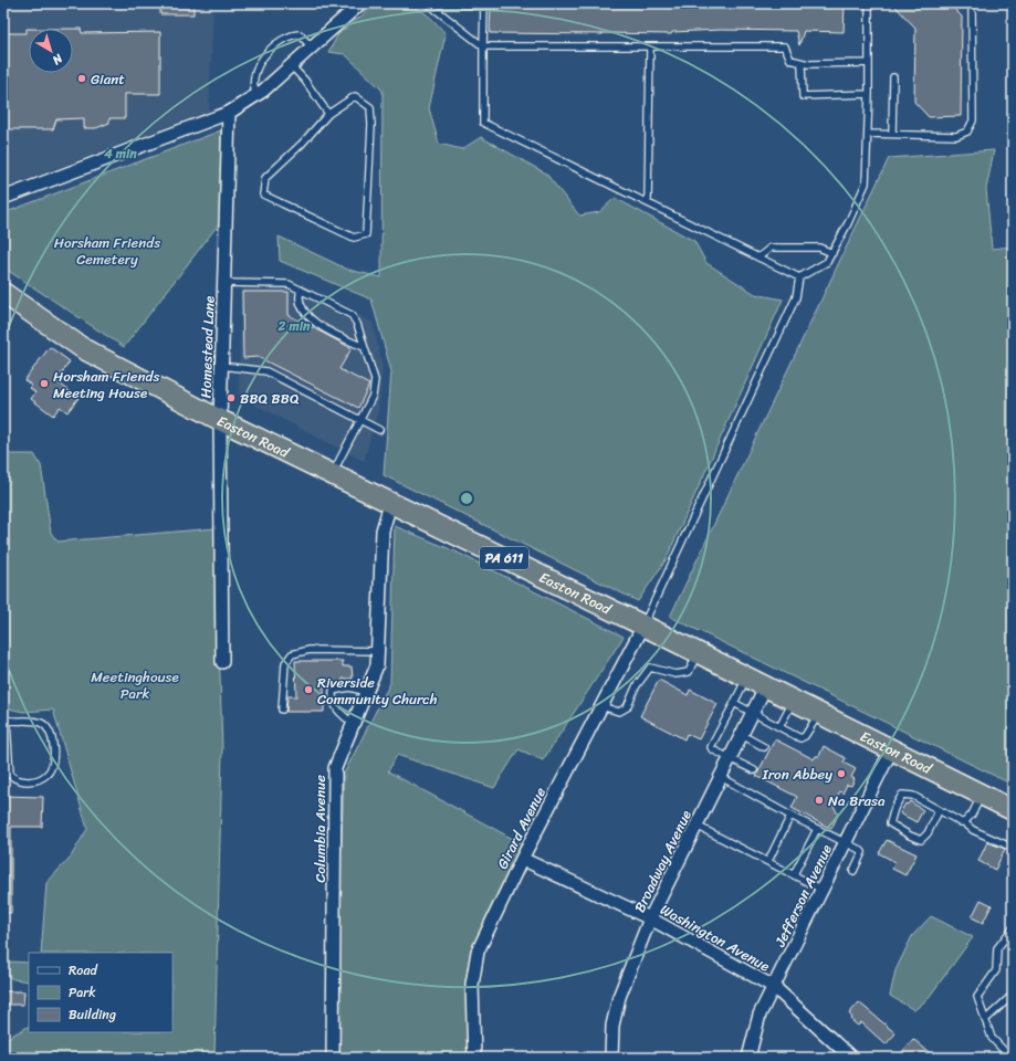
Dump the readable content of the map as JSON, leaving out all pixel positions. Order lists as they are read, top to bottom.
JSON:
{
  "streets": {
    "highway": ["Easton Road", "PA 611"],
    "street": [
      "Homestead Lane",
      "Girard Avenue",
      "Columbia Avenue",
      "Broadway Avenue",
      "Jefferson Avenue",
      "Washington Avenue"
    ]
  },
  "crossings": [
    ["Homestead Lane", "Easton Road"],
    ["Easton Road", "Girard Avenue"],
    ["Easton Road", "Columbia Avenue"],
    ["Easton Road", "Broadway Avenue"],
    ["Easton Road", "Jefferson Avenue"],
    ["Girard Avenue", "Washington Avenue"],
    ["Broadway Avenue", "Washington Avenue"],
    ["Jefferson Avenue", "Washington Avenue"]
  ],
  "parks": ["Horsham Friends Cemetery", "Meetinghouse Park"],
  "places": [
    "Giant",
    "Horsham Friends Meeting House",
    "BBQ BBQ",
    "Riverside Community Church",
    "Iron Abbey",
    "Na Brasa"
  ],
  "legend": ["Road", "Park", "Building"],
  "north": "bottom right",
  "rings": ["4 min", "2 min"]
}
